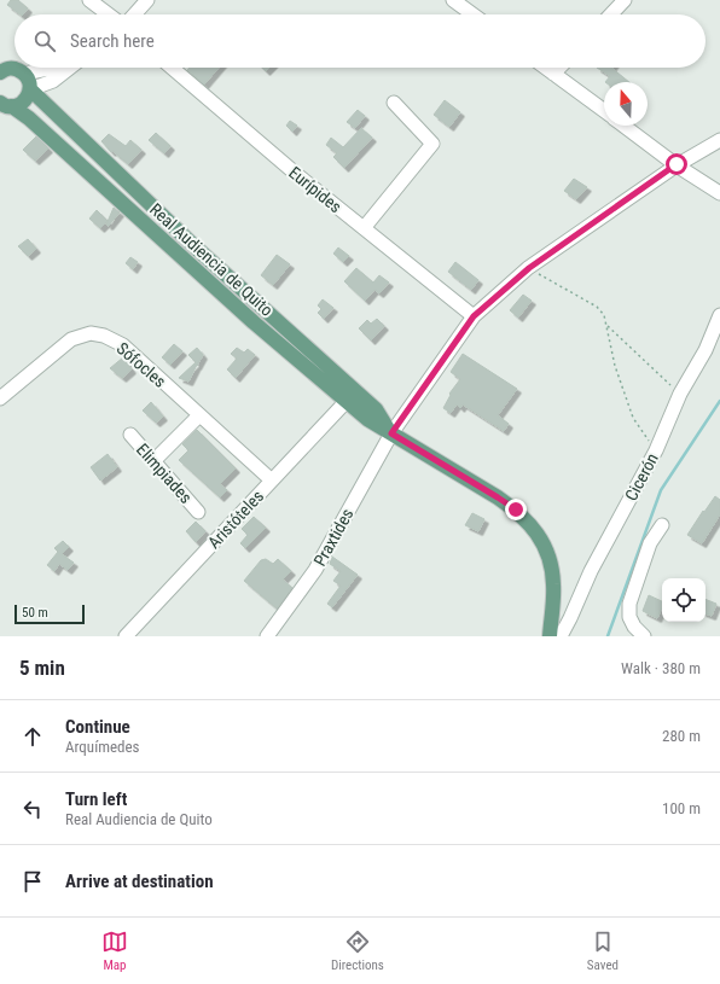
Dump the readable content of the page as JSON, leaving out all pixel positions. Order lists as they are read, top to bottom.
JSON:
{
  "streets": {
    "main road": ["Real Audiencia de Quito"],
    "street": [
      "Eurípides",
      "Sófocles",
      "Elimpiades",
      "Cicerón",
      "Aristóteles",
      "Praxtides"
    ]
  },
  "crossings": [
    ["Eurípides", "Praxtides"],
    ["Real Audiencia de Quito", "Aristóteles"],
    ["Real Audiencia de Quito", "Praxtides"],
    ["Sófocles", "Aristóteles"]
  ],
  "scale_bar": "50 m",
  "north": "top",
  "page": {
    "search": "Search here",
    "scale": "50 m",
    "heading": ["5 min", "Walk · 380 m"],
    "list": [
      ["Continue", "Arquímedes", "280 m"],
      ["Turn left", "Real Audiencia de Quito", "100 m"],
      "Arrive at destination"
    ],
    "nav": ["Map", "Directions", "Saved"]
  }
}
